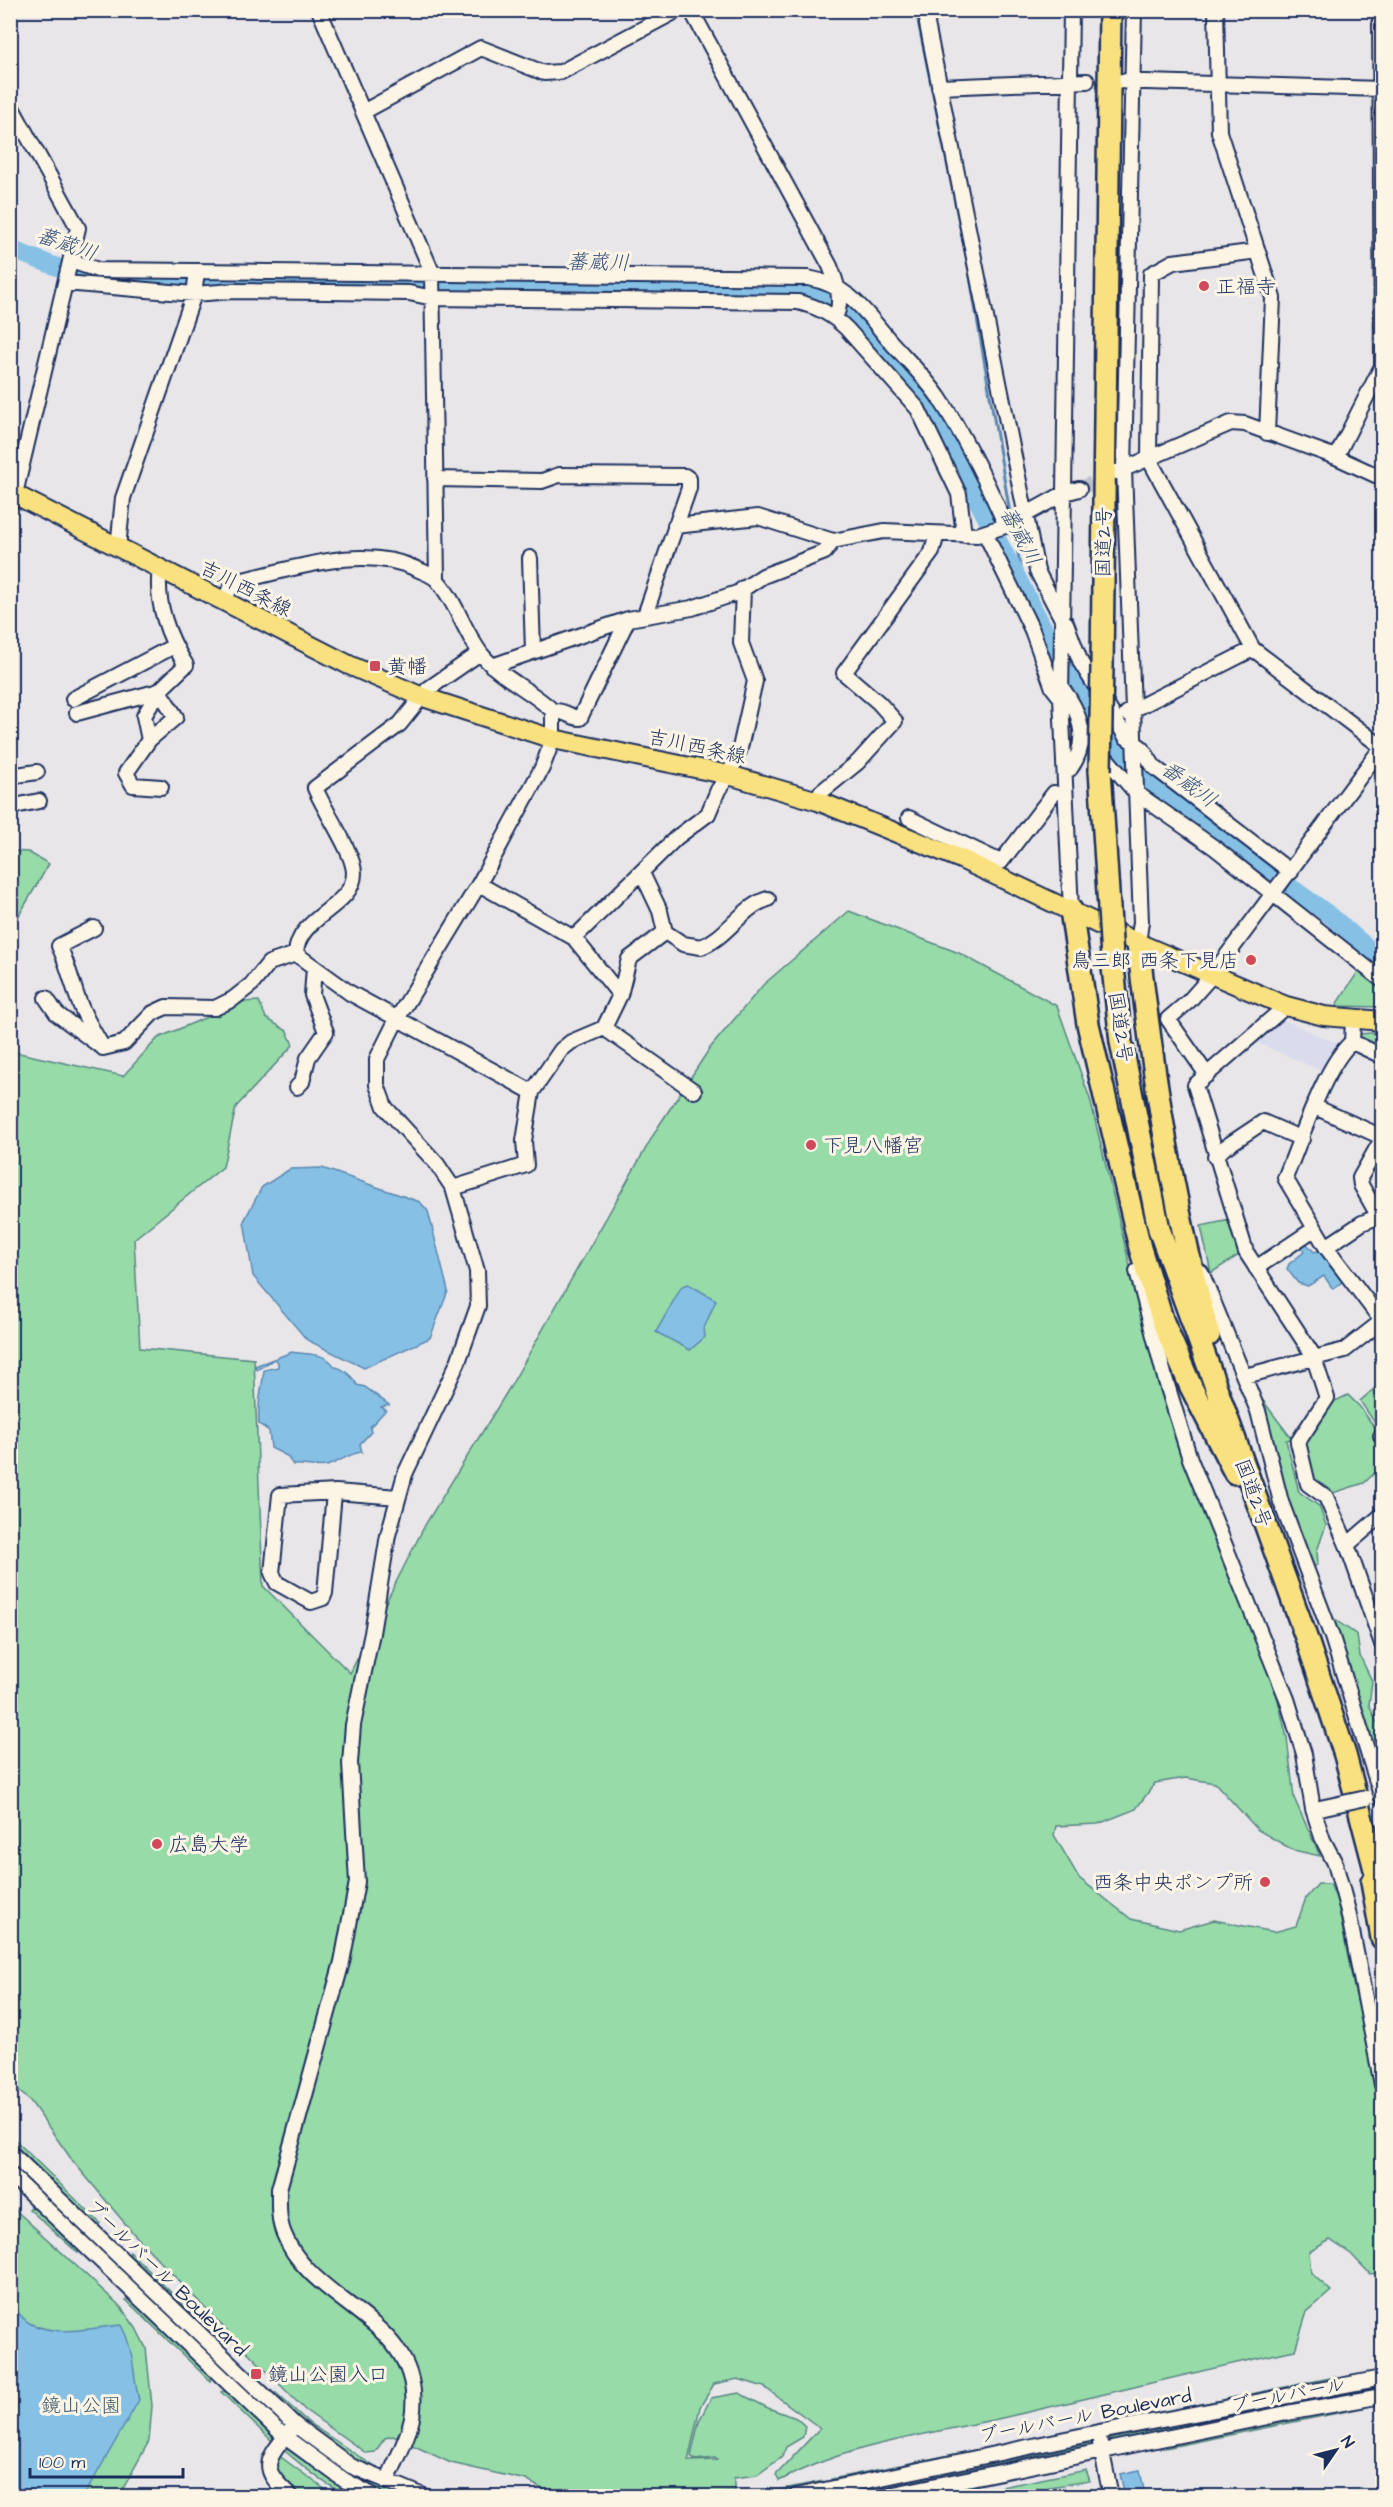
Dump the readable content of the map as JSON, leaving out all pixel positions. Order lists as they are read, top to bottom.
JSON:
{
  "streets": {
    "highway": ["国道2号"],
    "main road": ["吉川西条線"],
    "street": ["ブールバール Boulevard", "ブールバール"]
  },
  "water": ["蕃蔵川", "番蔵川"],
  "parks": ["鏡山公園"],
  "places": {
    "other": [
      "正福寺",
      "鳥三郎 西条下見店",
      "下見八幡宮",
      "広島大学",
      "西条中央ポンプ所"
    ],
    "transit": ["黄幡", "鏡山公園入口"]
  },
  "scale_bar": "100 m",
  "north": "top right"
}
